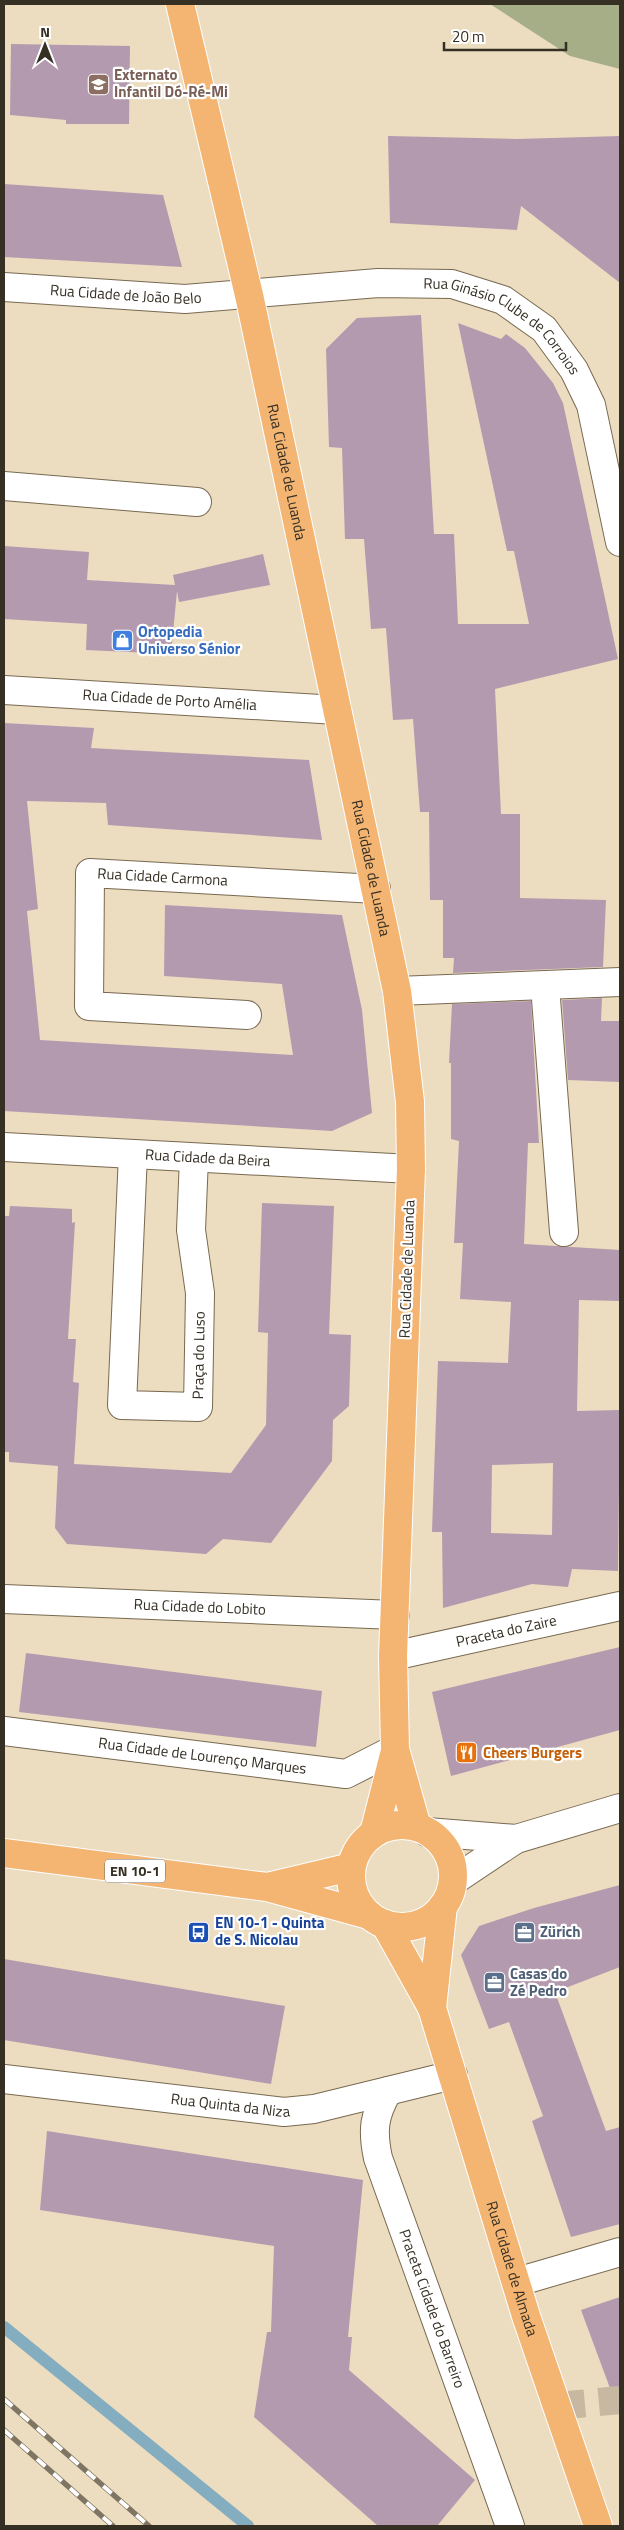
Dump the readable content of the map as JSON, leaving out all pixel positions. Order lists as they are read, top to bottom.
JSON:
{
  "streets": {
    "main road": ["Rua Cidade de Luanda", "EN 10-1", "Rua Cidade de Almada"],
    "street": [
      "Rua Cidade de João Belo",
      "Rua Ginásio Clube de Corroios",
      "Rua Cidade de Porto Amélia",
      "Rua Cidade Carmona",
      "Rua Cidade da Beira",
      "Praça do Luso",
      "Rua Cidade do Lobito",
      "Praceta do Zaire",
      "Rua Cidade de Lourenço Marques",
      "Rua Quinta da Niza",
      "Praceta Cidade do Barreiro"
    ]
  },
  "crossings": [
    ["Rua Cidade de João Belo", "Rua Ginásio Clube de Corroios"],
    ["Rua Cidade de João Belo", "Rua Cidade de Luanda"],
    ["Rua Ginásio Clube de Corroios", "Rua Cidade de Luanda"],
    ["Rua Cidade de Luanda", "Rua Cidade de Porto Amélia"],
    ["Rua Cidade de Luanda", "Rua Cidade Carmona"],
    ["Rua Cidade de Luanda", "Rua Cidade da Beira"],
    ["Rua Cidade de Luanda", "Rua Cidade do Lobito"],
    ["Rua Cidade de Luanda", "Praceta do Zaire"],
    ["Rua Cidade de Luanda", "Rua Cidade de Lourenço Marques"],
    ["Rua Cidade de Luanda", "EN 10-1"],
    ["Rua Cidade de Luanda", "Rua Cidade de Almada"],
    ["Rua Cidade da Beira", "Praça do Luso"],
    ["EN 10-1", "Rua Cidade de Almada"],
    ["Rua Quinta da Niza", "Rua Cidade de Almada"],
    ["Rua Quinta da Niza", "Praceta Cidade do Barreiro"]
  ],
  "places": {
    "school or university": ["Externato Infantil Dó-Ré-Mi"],
    "shop": ["Ortopedia Universo Sénior"],
    "restaurant": ["Cheers Burgers"],
    "bus stop": ["EN 10-1 - Quinta de S. Nicolau"],
    "office": ["Zürich", "Casas do Zé Pedro"]
  },
  "scale_bar": "20 m",
  "north": "top"
}
